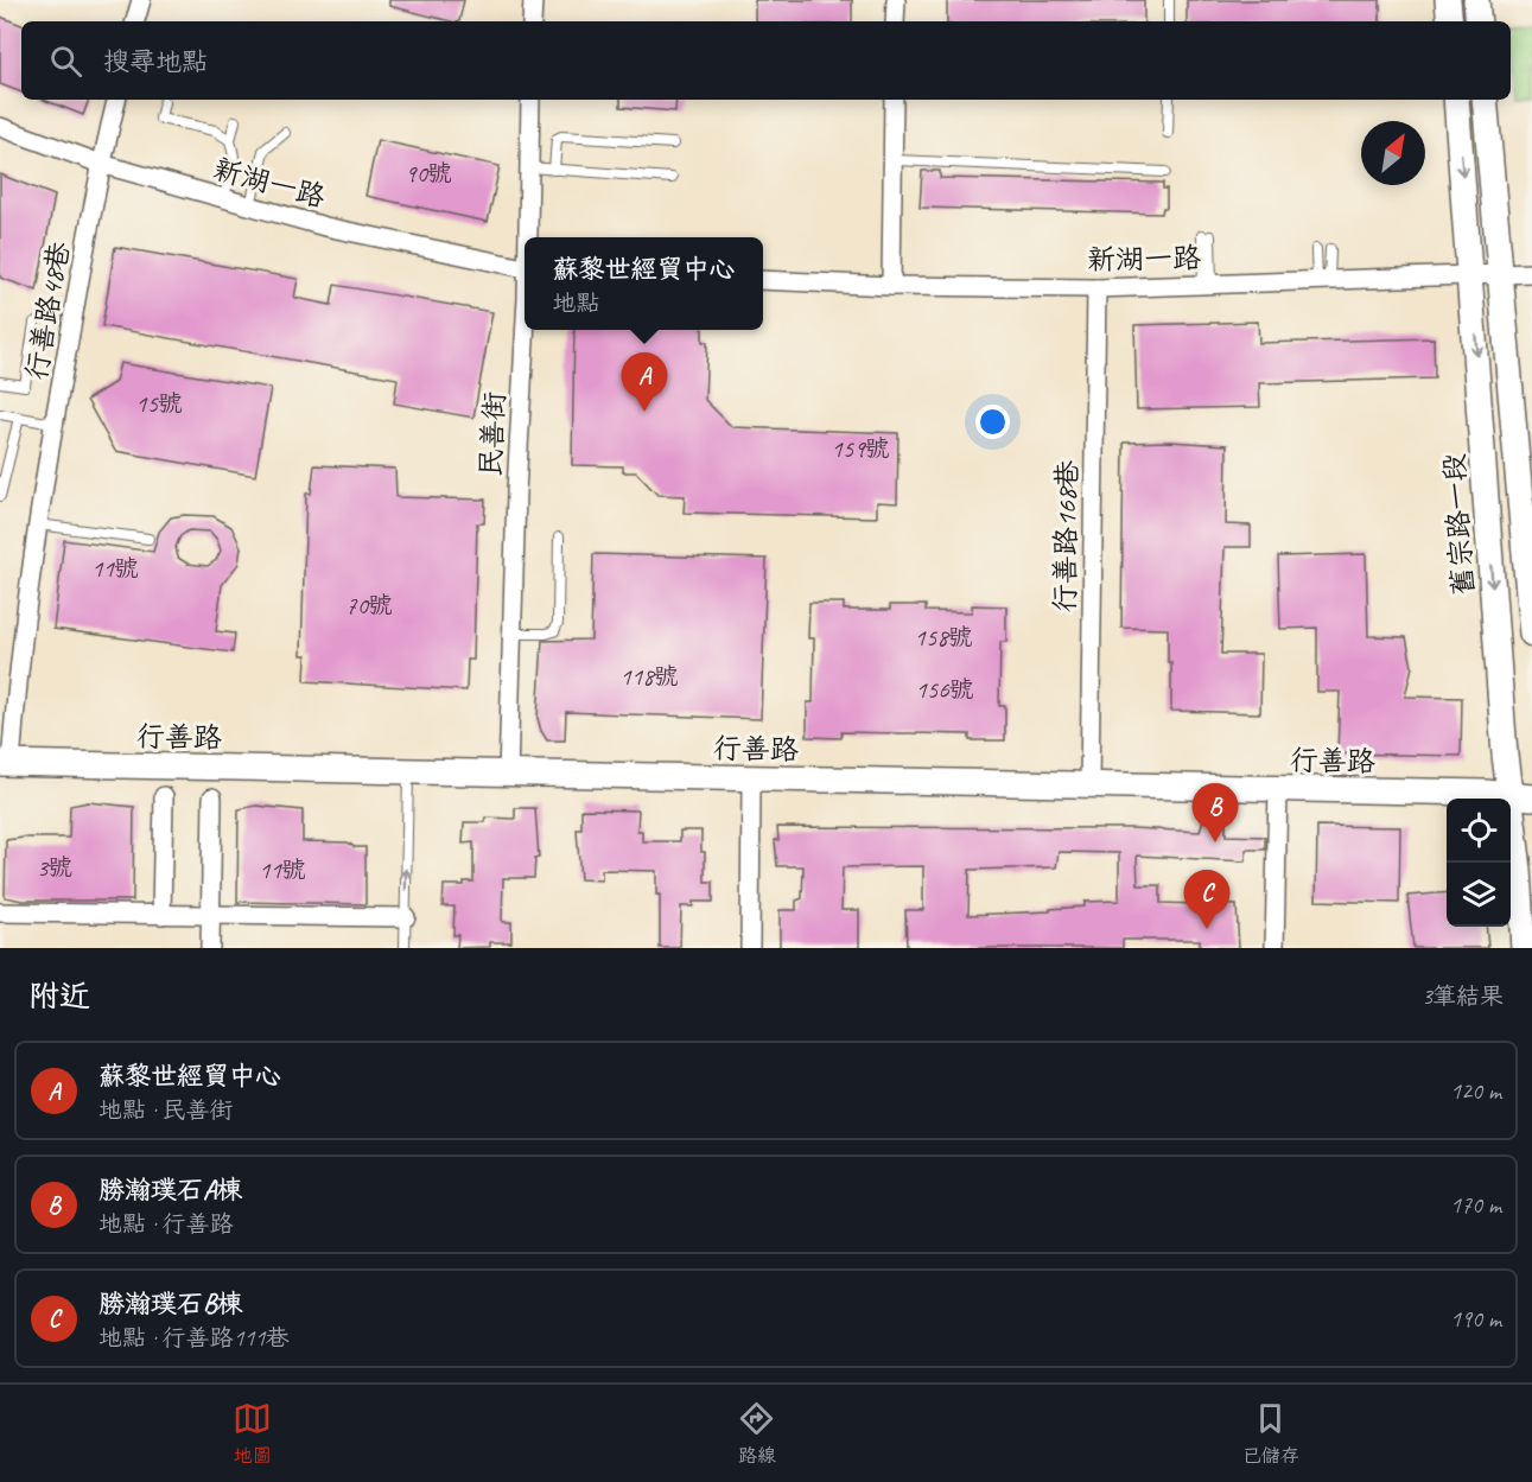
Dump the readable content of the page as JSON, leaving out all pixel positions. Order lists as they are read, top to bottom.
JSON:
{
  "streets": {
    "street": [
      "新湖一路",
      "行善路48巷",
      "民善街",
      "舊宗路一段",
      "行善路168巷",
      "行善路"
    ]
  },
  "crossings": [
    ["新湖一路", "行善路48巷"],
    ["新湖一路", "舊宗路一段"],
    ["新湖一路", "行善路168巷"],
    ["行善路48巷", "行善路"],
    ["民善街", "行善路"],
    ["舊宗路一段", "行善路"],
    ["行善路168巷", "行善路"]
  ],
  "house_numbers": [
    "90號",
    "15號",
    "159號",
    "11號",
    "70號",
    "158號",
    "118號",
    "156號",
    "3號",
    "11號"
  ],
  "north": "top right",
  "page": {
    "search": "搜尋地點",
    "popup": ["蘇黎世經貿中心", "地點"],
    "pins": ["A", "B", "C"],
    "heading": ["附近", "3筆結果"],
    "list": [
      {
        "mark": "A",
        "name": "蘇黎世經貿中心",
        "note": "地點 · 民善街",
        "value": "120 m"
      },
      {
        "mark": "B",
        "name": "勝瀚璞石A棟",
        "note": "地點 · 行善路",
        "value": "170 m"
      },
      {
        "mark": "C",
        "name": "勝瀚璞石B棟",
        "note": "地點 · 行善路111巷",
        "value": "190 m"
      }
    ],
    "nav": ["地圖", "路線", "已儲存"]
  }
}
